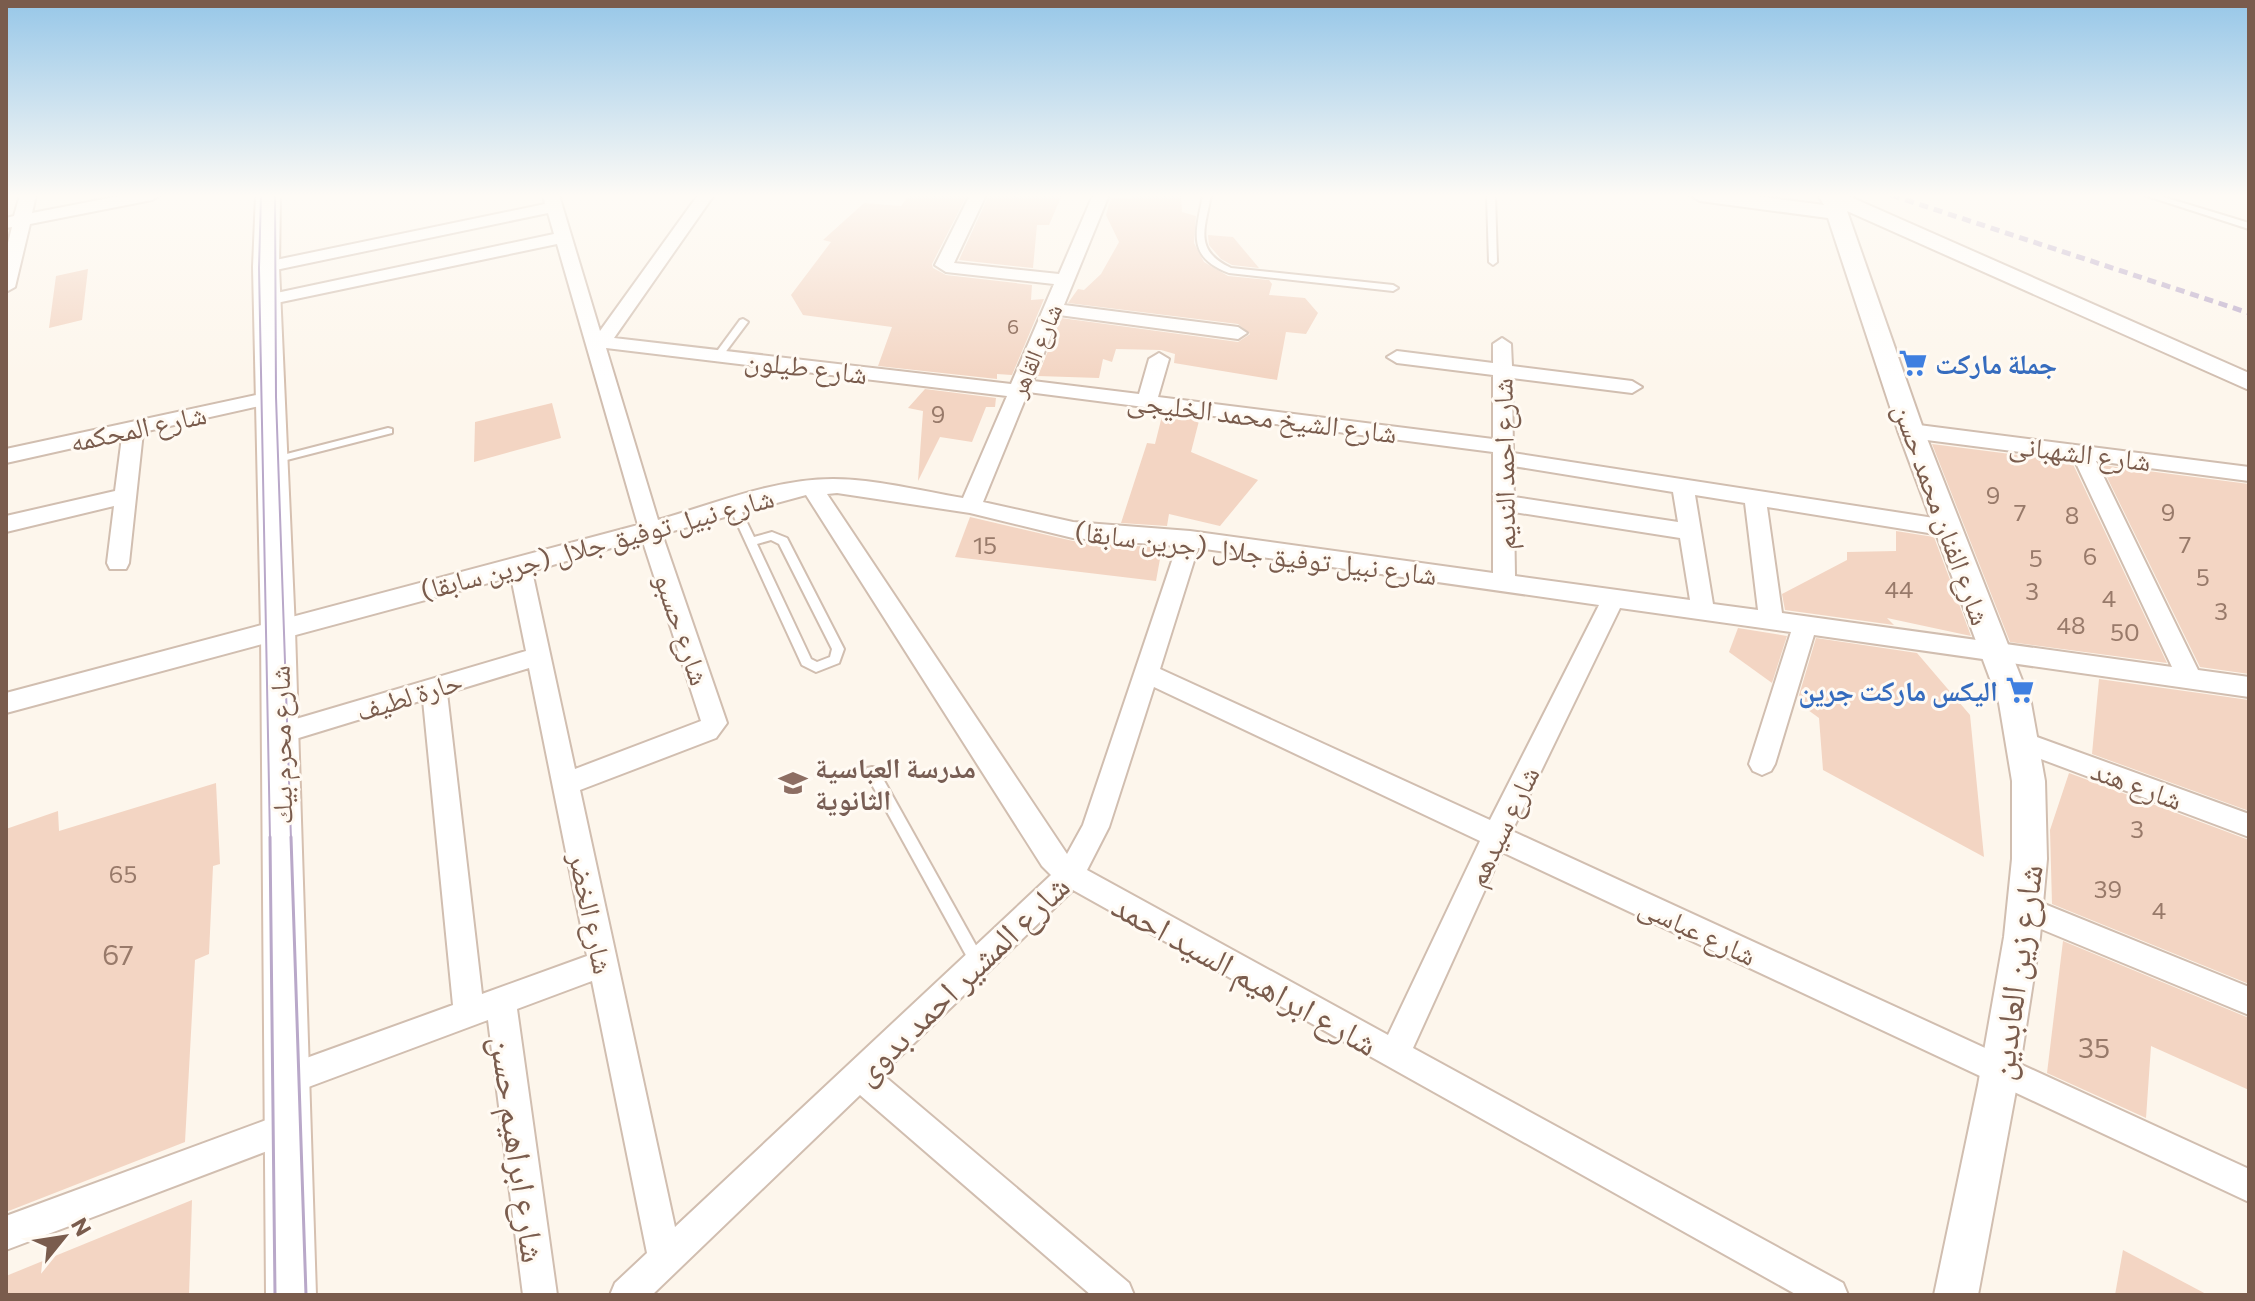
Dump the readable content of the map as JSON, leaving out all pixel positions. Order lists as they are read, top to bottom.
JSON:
{
  "streets": {
    "main road": ["شارع محرم بيك"],
    "street": [
      "شارع القاهر",
      "شارع طيلون",
      "شارع الشيخ محمد الخليجى",
      "شارع المحكمه",
      "شارع الشهبانى",
      "شارع احمد النديم",
      "شارع الفنان محمد حسن",
      "شارع نبيل توفيق جلال (جرين سابقا)",
      "شارع حسبو",
      "حارة لطيف",
      "شارع هند",
      "شارع سيدهم",
      "شارع الخضر",
      "شارع عباسى",
      "شارع زين العابدين",
      "شارع ابراهيم السيد احمد",
      "شارع المشير احمد بدوى",
      "شارع ابراهيم حسن"
    ]
  },
  "crossings": [
    ["شارع القاهر", "شارع طيلون"],
    ["شارع القاهر", "شارع الشيخ محمد الخليجى"],
    ["شارع القاهر", "شارع نبيل توفيق جلال (جرين سابقا)"],
    ["شارع طيلون", "شارع الشيخ محمد الخليجى"],
    ["شارع طيلون", "شارع حسبو"],
    ["شارع الشيخ محمد الخليجى", "شارع احمد النديم"],
    ["شارع الشيخ محمد الخليجى", "شارع الفنان محمد حسن"],
    ["شارع المحكمه", "شارع محرم بيك"],
    ["شارع الشهبانى", "شارع الفنان محمد حسن"],
    ["شارع احمد النديم", "شارع نبيل توفيق جلال (جرين سابقا)"],
    ["شارع الفنان محمد حسن", "شارع نبيل توفيق جلال (جرين سابقا)"],
    ["شارع الفنان محمد حسن", "شارع زين العابدين"],
    ["شارع نبيل توفيق جلال (جرين سابقا)", "شارع حسبو"],
    ["شارع نبيل توفيق جلال (جرين سابقا)", "شارع محرم بيك"],
    ["شارع نبيل توفيق جلال (جرين سابقا)", "شارع سيدهم"],
    ["شارع نبيل توفيق جلال (جرين سابقا)", "شارع الخضر"],
    ["شارع نبيل توفيق جلال (جرين سابقا)", "شارع زين العابدين"],
    ["شارع نبيل توفيق جلال (جرين سابقا)", "شارع ابراهيم السيد احمد"],
    ["شارع نبيل توفيق جلال (جرين سابقا)", "شارع المشير احمد بدوى"],
    ["شارع حسبو", "شارع الخضر"],
    ["حارة لطيف", "شارع محرم بيك"],
    ["حارة لطيف", "شارع الخضر"],
    ["شارع محرم بيك", "شارع ابراهيم حسن"],
    ["شارع هند", "شارع زين العابدين"],
    ["شارع سيدهم", "شارع عباسى"],
    ["شارع سيدهم", "شارع ابراهيم السيد احمد"],
    ["شارع الخضر", "شارع المشير احمد بدوى"],
    ["شارع الخضر", "شارع ابراهيم حسن"],
    ["شارع عباسى", "شارع زين العابدين"],
    ["شارع عباسى", "شارع المشير احمد بدوى"],
    ["شارع ابراهيم السيد احمد", "شارع المشير احمد بدوى"]
  ],
  "places": {
    "supermarket": ["جملة ماركت", "اليكس ماركت جرين"],
    "school or university": ["مدرسة العباسية الثانوية"]
  },
  "house_numbers": [
    "6",
    "9",
    "9",
    "7",
    "9",
    "8",
    "7",
    "15",
    "6",
    "5",
    "5",
    "44",
    "3",
    "4",
    "3",
    "48",
    "50",
    "3",
    "65",
    "39",
    "4",
    "67",
    "35"
  ],
  "north": "top right"
}
